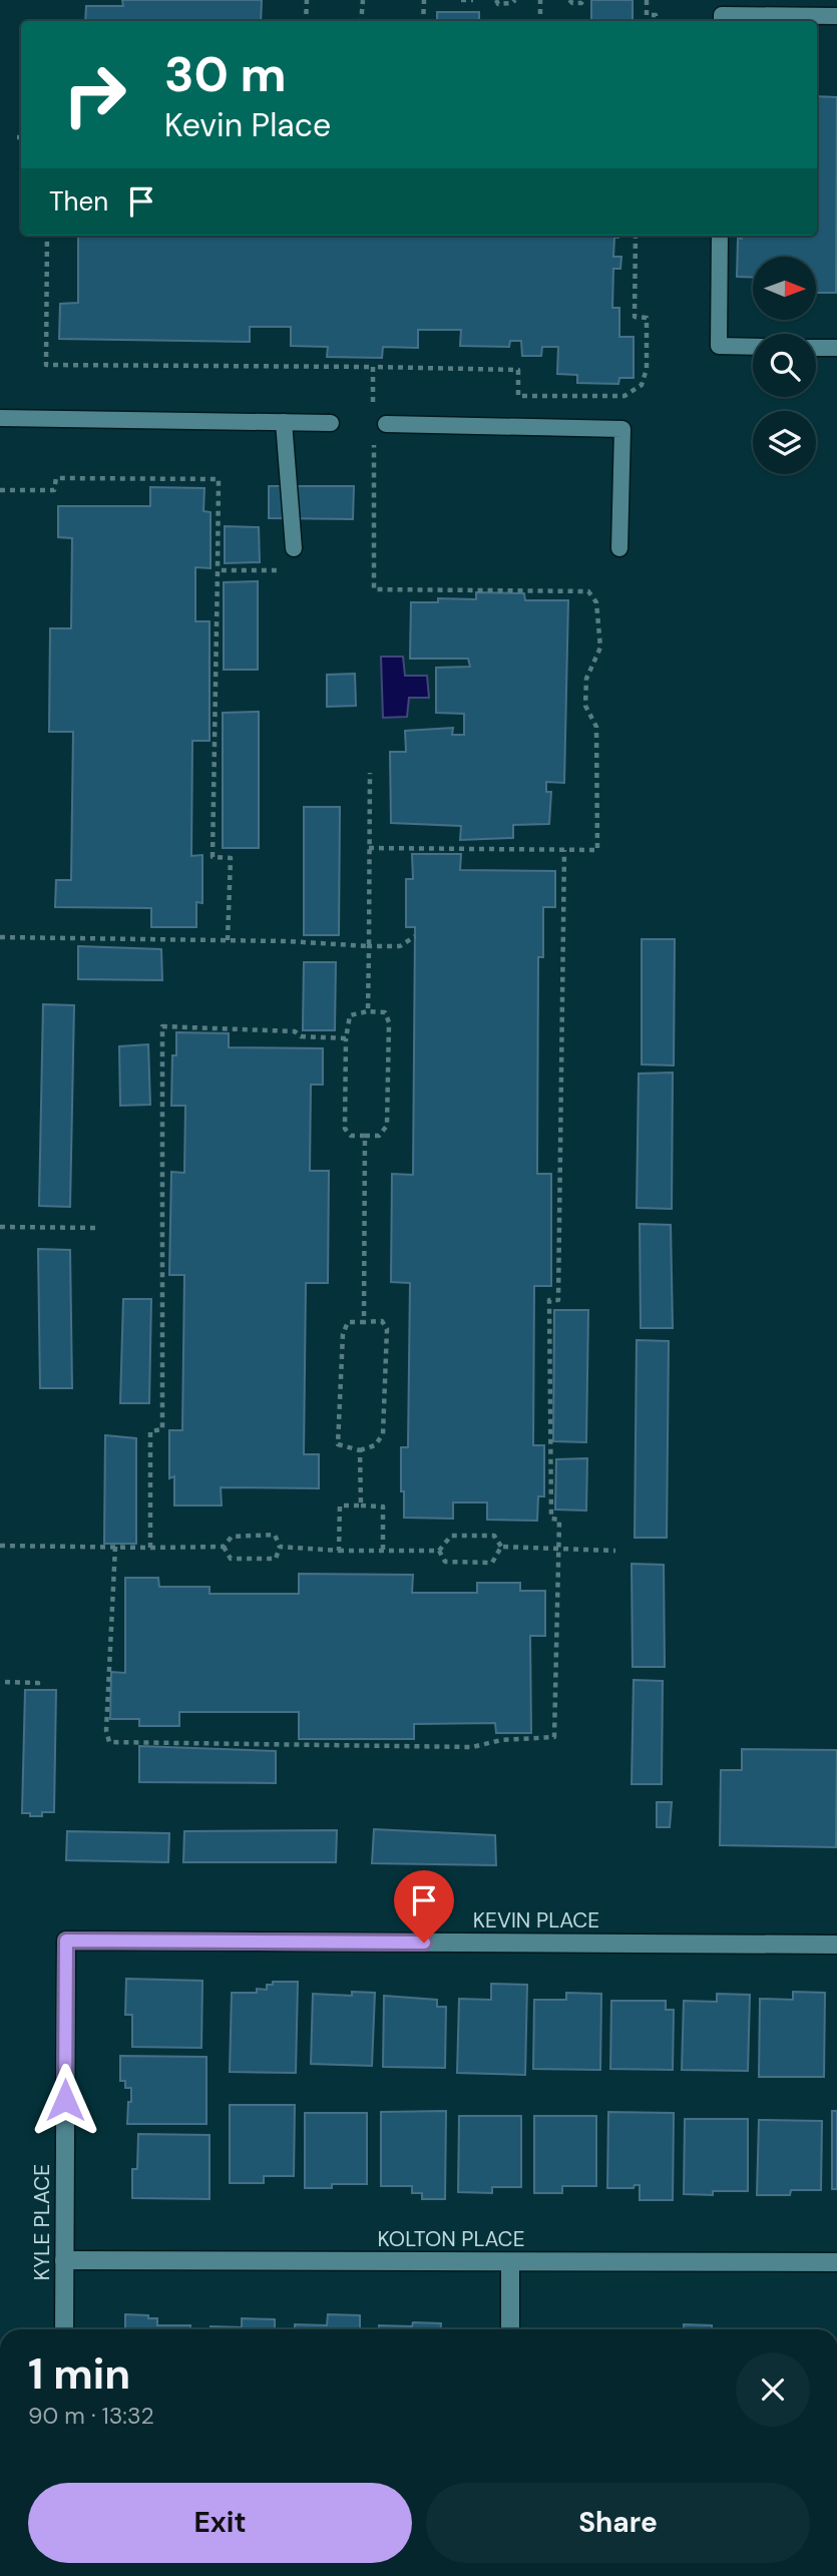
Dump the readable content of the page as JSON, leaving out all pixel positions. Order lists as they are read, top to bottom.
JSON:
{
  "streets": {
    "street": ["KEVIN PLACE", "KYLE PLACE", "KOLTON PLACE"]
  },
  "crossings": [
    ["KEVIN PLACE", "KYLE PLACE"],
    ["KYLE PLACE", "KOLTON PLACE"]
  ],
  "north": "right",
  "page": {
    "turn": ["30 m", "Kevin Place"],
    "then": "Then",
    "heading": ["1 min", "90 m · 13:32"],
    "buttons": ["Exit", "Share"]
  }
}
